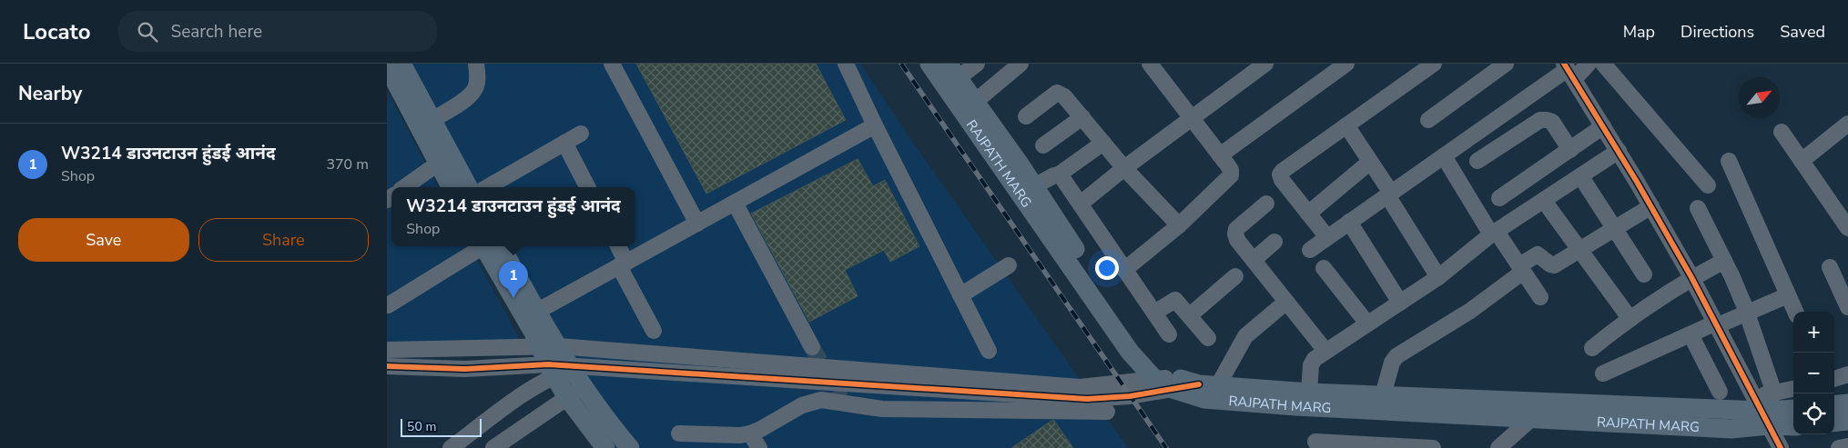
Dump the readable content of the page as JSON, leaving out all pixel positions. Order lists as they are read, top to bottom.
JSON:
{
  "streets": {
    "main road": ["RAJPATH MARG"]
  },
  "scale_bar": "50 m",
  "north": "top right",
  "page": {
    "header": "Locato",
    "search": "Search here",
    "nav": ["Map", "Directions", "Saved"],
    "heading": "Nearby",
    "list": [
      {
        "mark": "1",
        "name": "W3214 डाउनटाउन हुंडई आनंद",
        "note": "Shop",
        "value": "370 m"
      }
    ],
    "popup": ["W3214 डाउनटाउन हुंडई आनंद", "Shop"],
    "buttons": ["Save", "Share"],
    "pins": "1",
    "map_buttons": ["+", "−"],
    "scale": "50 m"
  }
}
